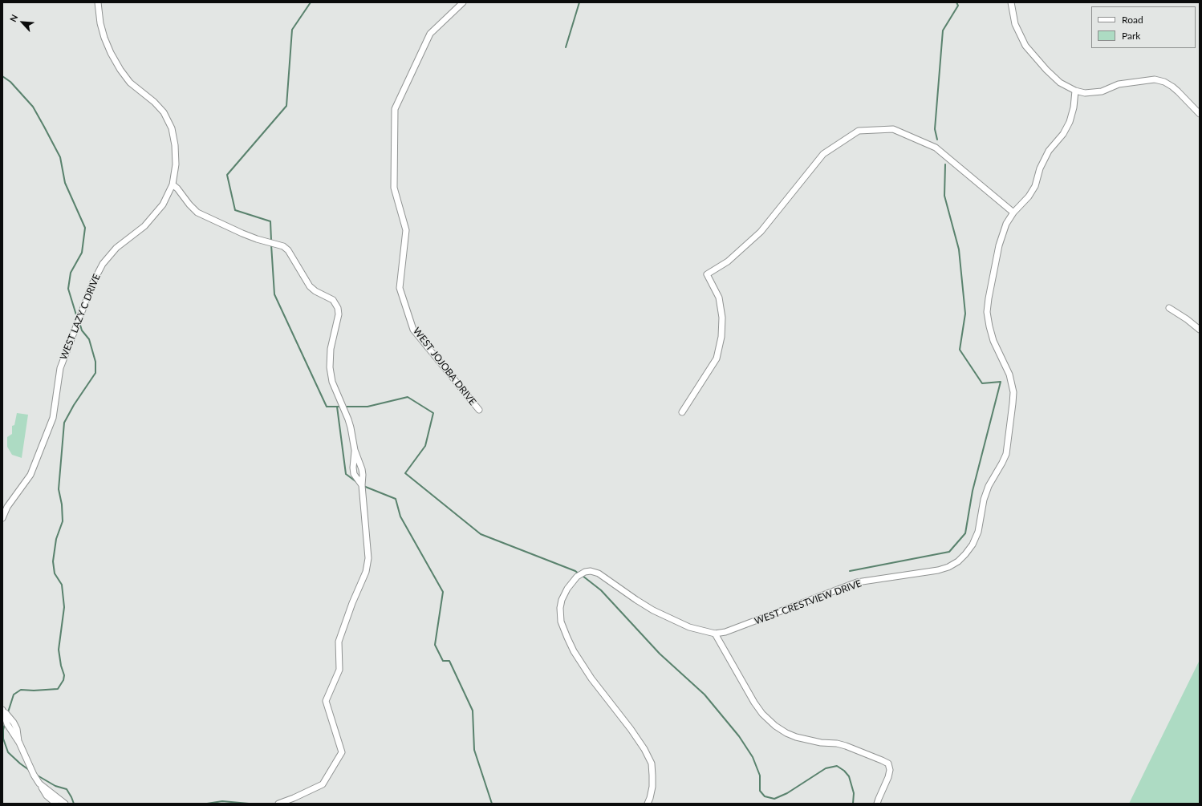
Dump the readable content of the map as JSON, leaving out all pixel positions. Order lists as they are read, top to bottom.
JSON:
{
  "streets": {
    "street": ["WEST LAZY C DRIVE", "WEST JOJOBA DRIVE", "WEST CRESTVIEW DRIVE"]
  },
  "legend": ["Road", "Park"],
  "north": "top left"
}
